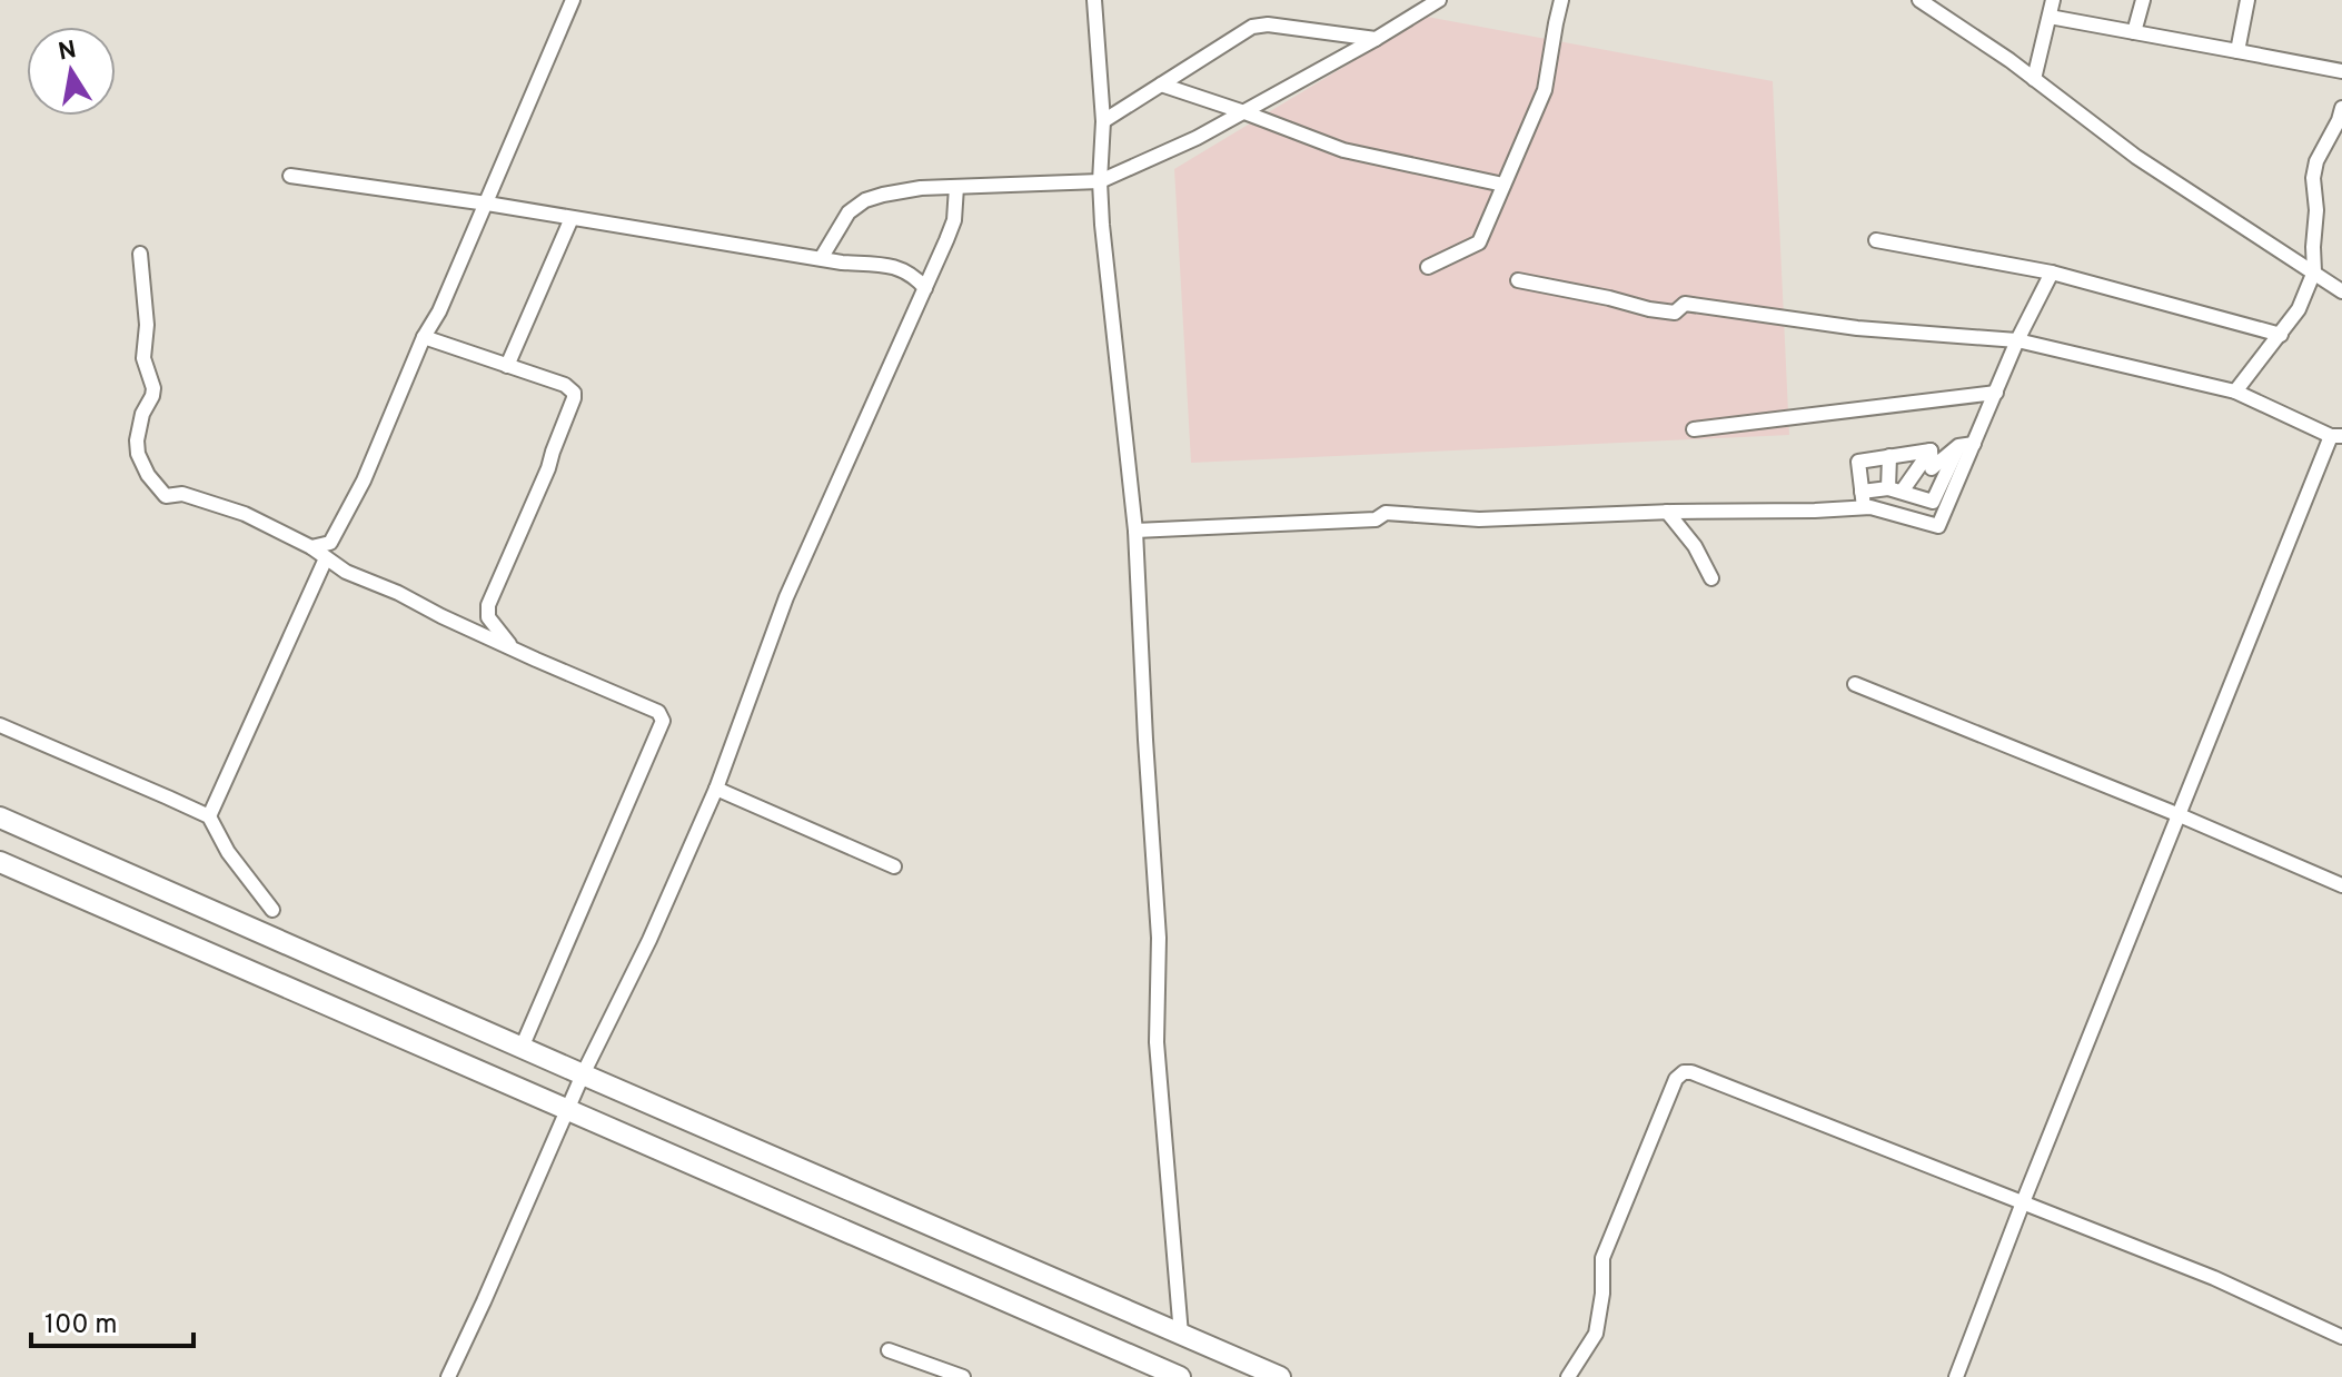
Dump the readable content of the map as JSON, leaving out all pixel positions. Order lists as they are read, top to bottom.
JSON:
{
  "scale_bar": "100 m",
  "north": "top"
}
